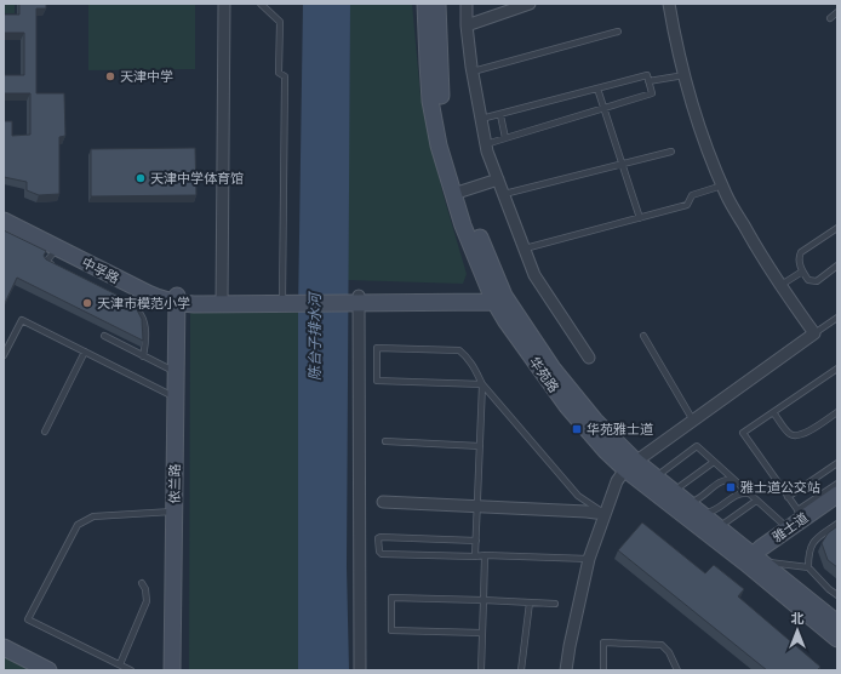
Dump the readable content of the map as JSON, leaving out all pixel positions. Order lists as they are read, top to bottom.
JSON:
{
  "streets": {
    "main road": [
      "中孚路",
      "华苑路",
      "依兰路",
      "雅士道"
    ]
  },
  "crossings": [
    ["中孚路", "依兰路"],
    ["华苑路", "雅士道"]
  ],
  "water": ["陈台子排水河"],
  "places": {
    "other": ["天津中学", "天津中学体育馆", "天津市模范小学"],
    "transit": ["华苑雅士道", "雅士道公交站"]
  },
  "north": "top"
}
